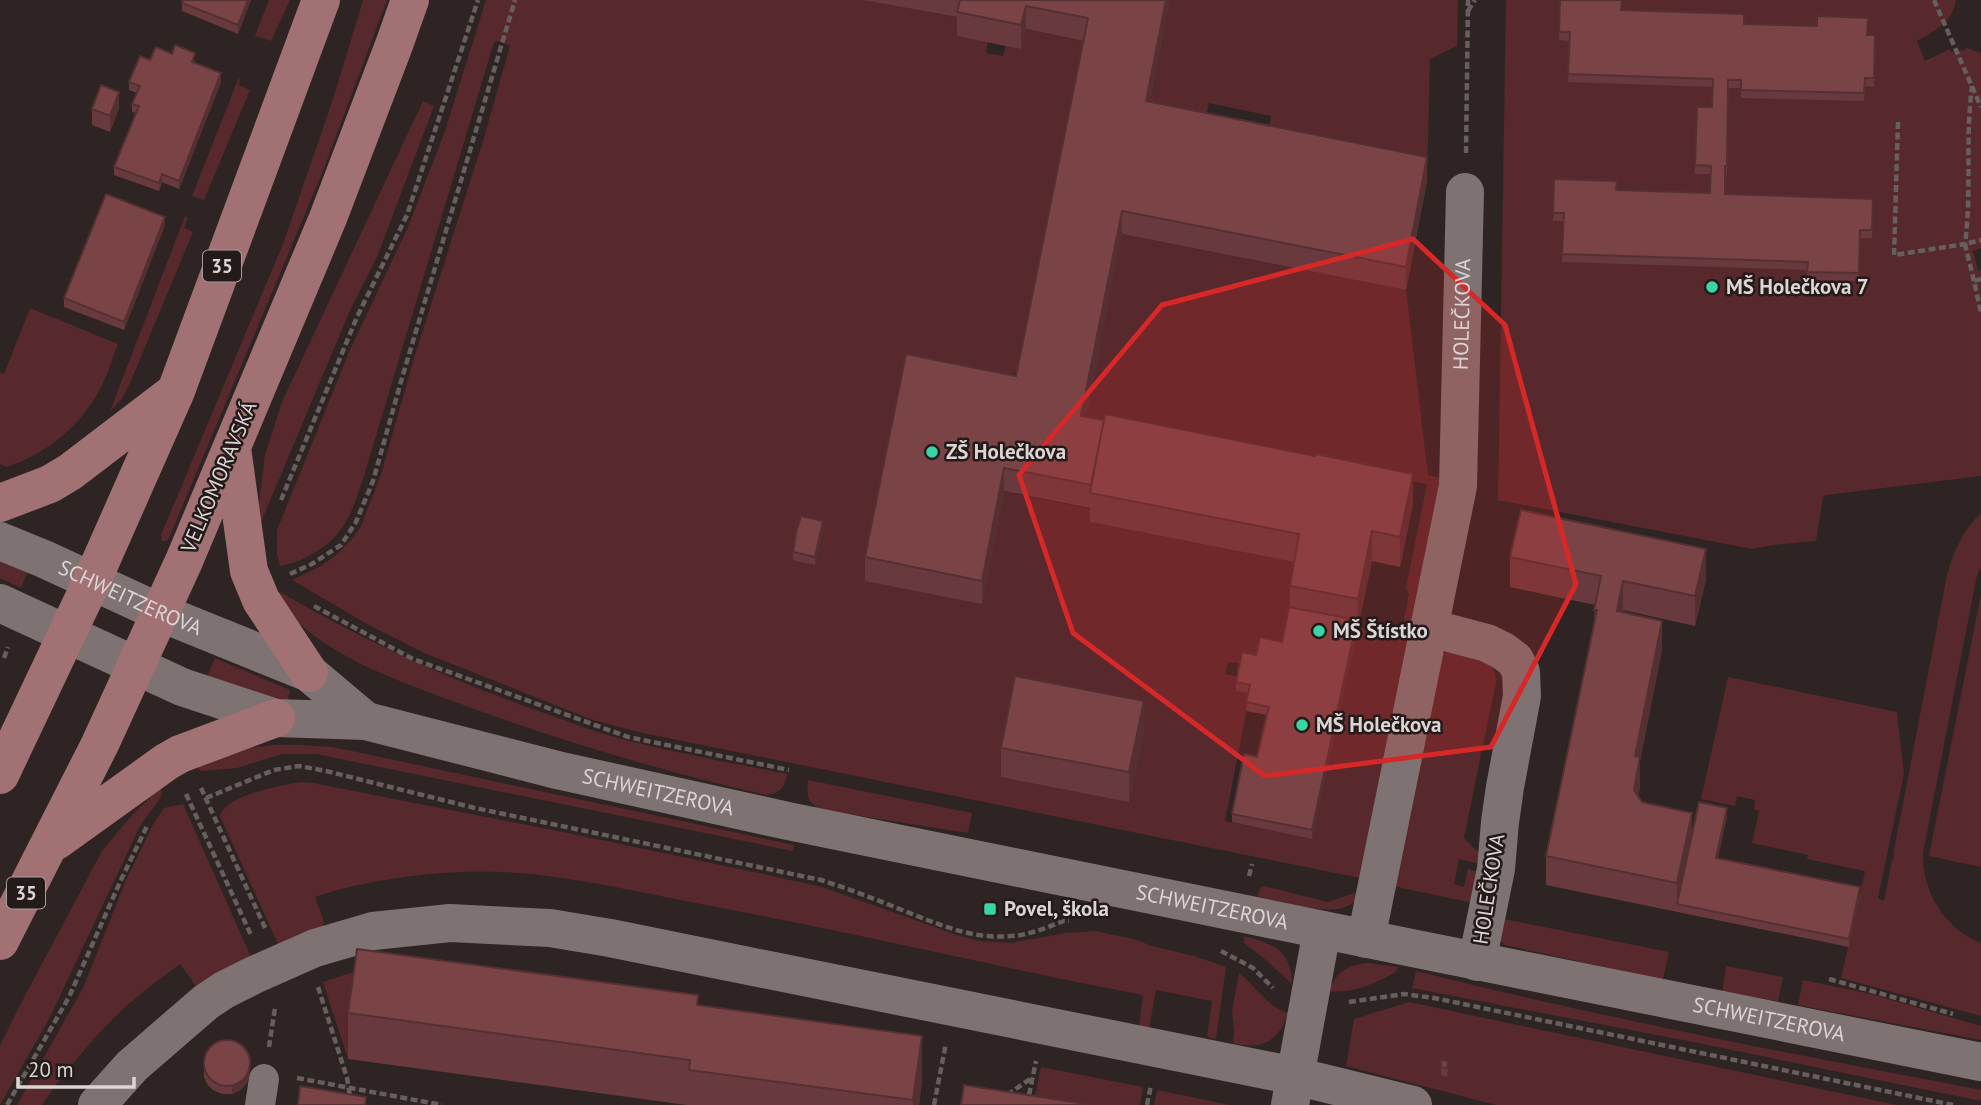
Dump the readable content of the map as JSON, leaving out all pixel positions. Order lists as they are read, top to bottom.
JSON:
{
  "streets": {
    "main road": ["35", "VELKOMORAVSKÁ"],
    "street": ["HOLEČKOVA", "SCHWEITZEROVA"]
  },
  "crossings": [
    ["35", "SCHWEITZEROVA"],
    ["HOLEČKOVA", "SCHWEITZEROVA"],
    ["VELKOMORAVSKÁ", "SCHWEITZEROVA"]
  ],
  "places": {
    "other": [
      "MŠ Holečkova 7",
      "ZŠ Holečkova",
      "MŠ Štístko",
      "MŠ Holečkova"
    ],
    "transit": ["Povel, škola"]
  },
  "scale_bar": "20 m"
}
